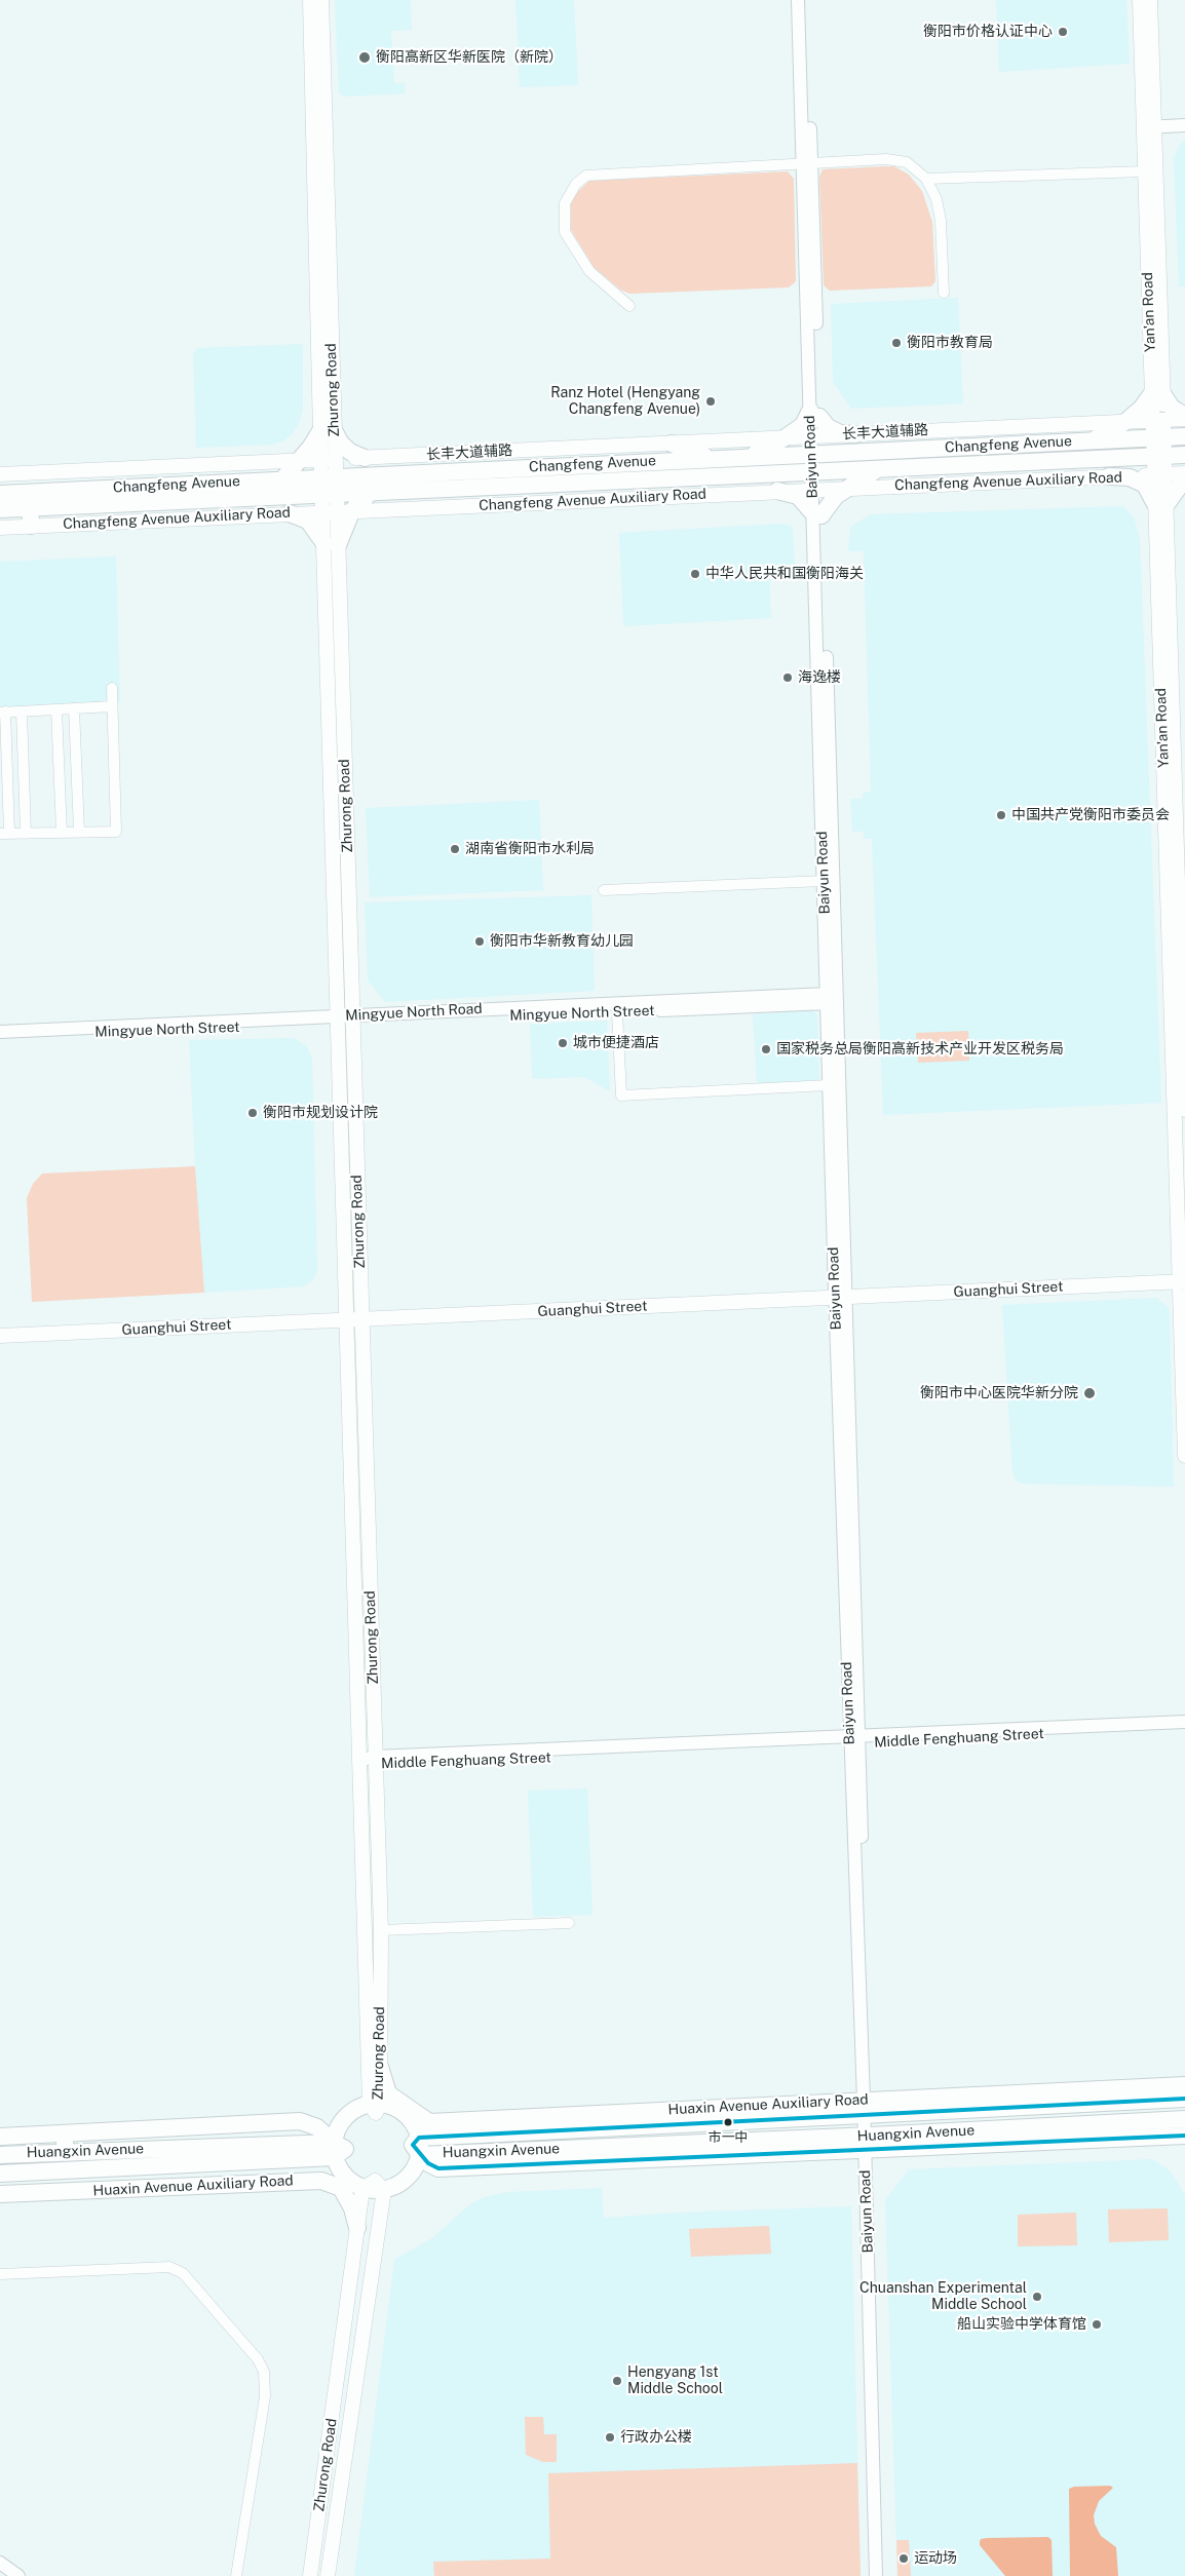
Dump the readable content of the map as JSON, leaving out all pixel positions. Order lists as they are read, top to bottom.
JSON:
{
  "streets": {
    "main road": [
      "Yan'an Road",
      "Zhurong Road",
      "长丰大道辅路",
      "Changfeng Avenue",
      "Changfeng Avenue Auxiliary Road",
      "Guanghui Street",
      "Huaxin Avenue Auxiliary Road",
      "Huangxin Avenue"
    ],
    "street": [
      "Baiyun Road",
      "Mingyue North Road",
      "Mingyue North Street",
      "Middle Fenghuang Street"
    ]
  },
  "crossings": [
    ["Yan'an Road", "长丰大道辅路"],
    ["Yan'an Road", "Changfeng Avenue"],
    ["Yan'an Road", "Changfeng Avenue Auxiliary Road"],
    ["Yan'an Road", "Guanghui Street"],
    ["Zhurong Road", "长丰大道辅路"],
    ["Zhurong Road", "Changfeng Avenue"],
    ["Zhurong Road", "Changfeng Avenue Auxiliary Road"],
    ["Zhurong Road", "Mingyue North Road"],
    ["Zhurong Road", "Mingyue North Street"],
    ["Zhurong Road", "Guanghui Street"],
    ["Zhurong Road", "Middle Fenghuang Street"],
    ["Zhurong Road", "Huaxin Avenue Auxiliary Road"],
    ["Zhurong Road", "Huangxin Avenue"],
    ["长丰大道辅路", "Changfeng Avenue"],
    ["长丰大道辅路", "Baiyun Road"],
    ["Changfeng Avenue", "Baiyun Road"],
    ["Baiyun Road", "Changfeng Avenue Auxiliary Road"],
    ["Baiyun Road", "Mingyue North Road"],
    ["Baiyun Road", "Mingyue North Street"],
    ["Baiyun Road", "Guanghui Street"],
    ["Baiyun Road", "Middle Fenghuang Street"],
    ["Baiyun Road", "Huaxin Avenue Auxiliary Road"],
    ["Baiyun Road", "Huangxin Avenue"],
    ["Mingyue North Road", "Mingyue North Street"],
    ["Huaxin Avenue Auxiliary Road", "Huangxin Avenue"]
  ],
  "places": [
    "衡阳市价格认证中心",
    "衡阳高新区华新医院（新院）",
    "衡阳市教育局",
    "Ranz Hotel (Hengyang Changfeng Avenue)",
    "中华人民共和国衡阳海关",
    "海逸楼",
    "中国共产党衡阳市委员会",
    "湖南省衡阳市水利局",
    "衡阳市华新教育幼儿园",
    "城市便捷酒店",
    "国家税务总局衡阳高新技术产业开发区税务局",
    "衡阳市规划设计院",
    "衡阳市中心医院华新分院",
    "市一中",
    "Chuanshan Experimental Middle School",
    "船山实验中学体育馆",
    "Hengyang 1st Middle School",
    "行政办公楼",
    "运动场"
  ]
}
